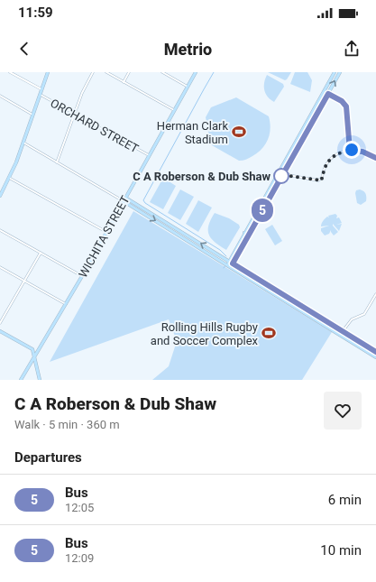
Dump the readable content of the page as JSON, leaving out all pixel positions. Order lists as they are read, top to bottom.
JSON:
{
  "streets": {
    "street": ["ORCHARD STREET", "WICHITA STREET"]
  },
  "crossings": [
    ["ORCHARD STREET", "WICHITA STREET"]
  ],
  "places": {
    "sports": ["Herman Clark Stadium", "Rolling Hills Rugby and Soccer Complex"],
    "other": ["C A Roberson & Dub Shaw"]
  },
  "lines": ["bus line 5"],
  "page": {
    "status": "11:59",
    "header": "Metrio",
    "on_map": "5",
    "heading": [
      ["C A Roberson & Dub Shaw", "Walk · 5 min · 360 m"],
      "Departures"
    ],
    "list": [
      {
        "mark": "5",
        "name": "Bus",
        "note": "12:05",
        "value": "6 min"
      },
      {
        "mark": "5",
        "name": "Bus",
        "note": "12:09",
        "value": "10 min"
      }
    ]
  }
}
